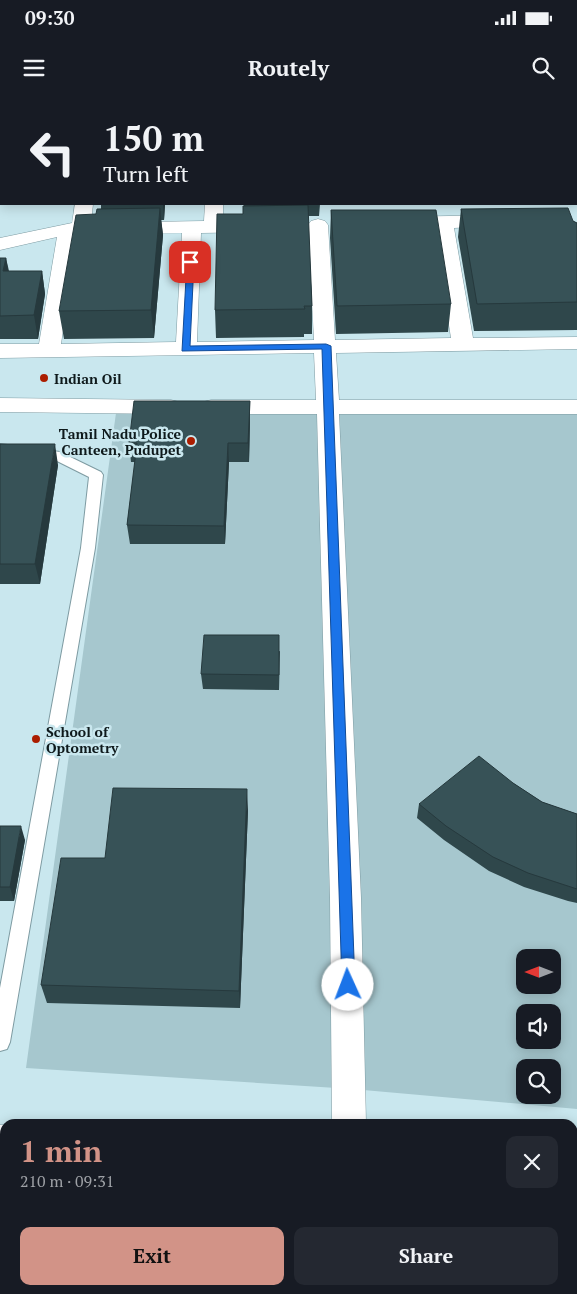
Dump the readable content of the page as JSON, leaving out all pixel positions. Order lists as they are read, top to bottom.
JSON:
{
  "places": ["Indian Oil", "Tamil Nadu Police Canteen, Pudupet", "School of Optometry"],
  "north": "left",
  "page": {
    "status": "09:30",
    "header": "Routely",
    "turn": ["150 m", "Turn left"],
    "heading": ["1 min", "210 m · 09:31"],
    "buttons": ["Exit", "Share"]
  }
}
